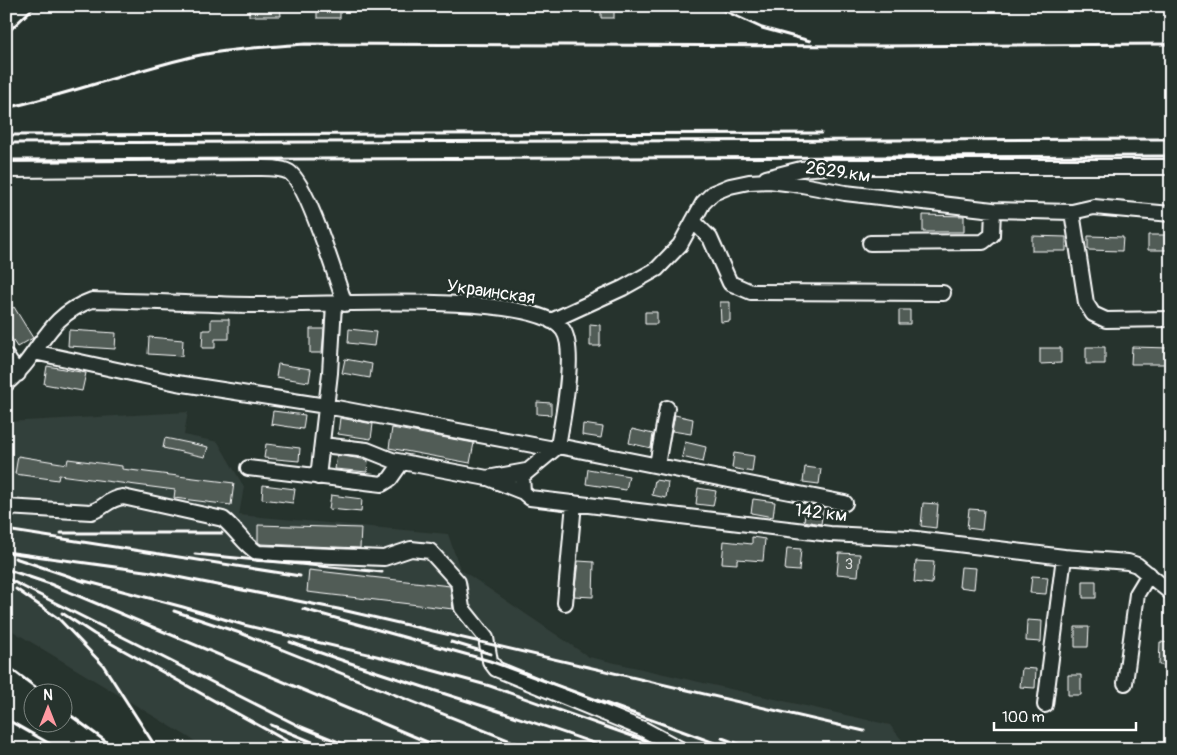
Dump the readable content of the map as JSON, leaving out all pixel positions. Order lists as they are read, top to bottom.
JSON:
{
  "streets": {
    "street": ["2629 км", "Украинская", "142 км"]
  },
  "crossings": [
    ["2629 км", "Украинская"]
  ],
  "house_numbers": ["3"],
  "scale_bar": "100 m",
  "north": "top"
}
